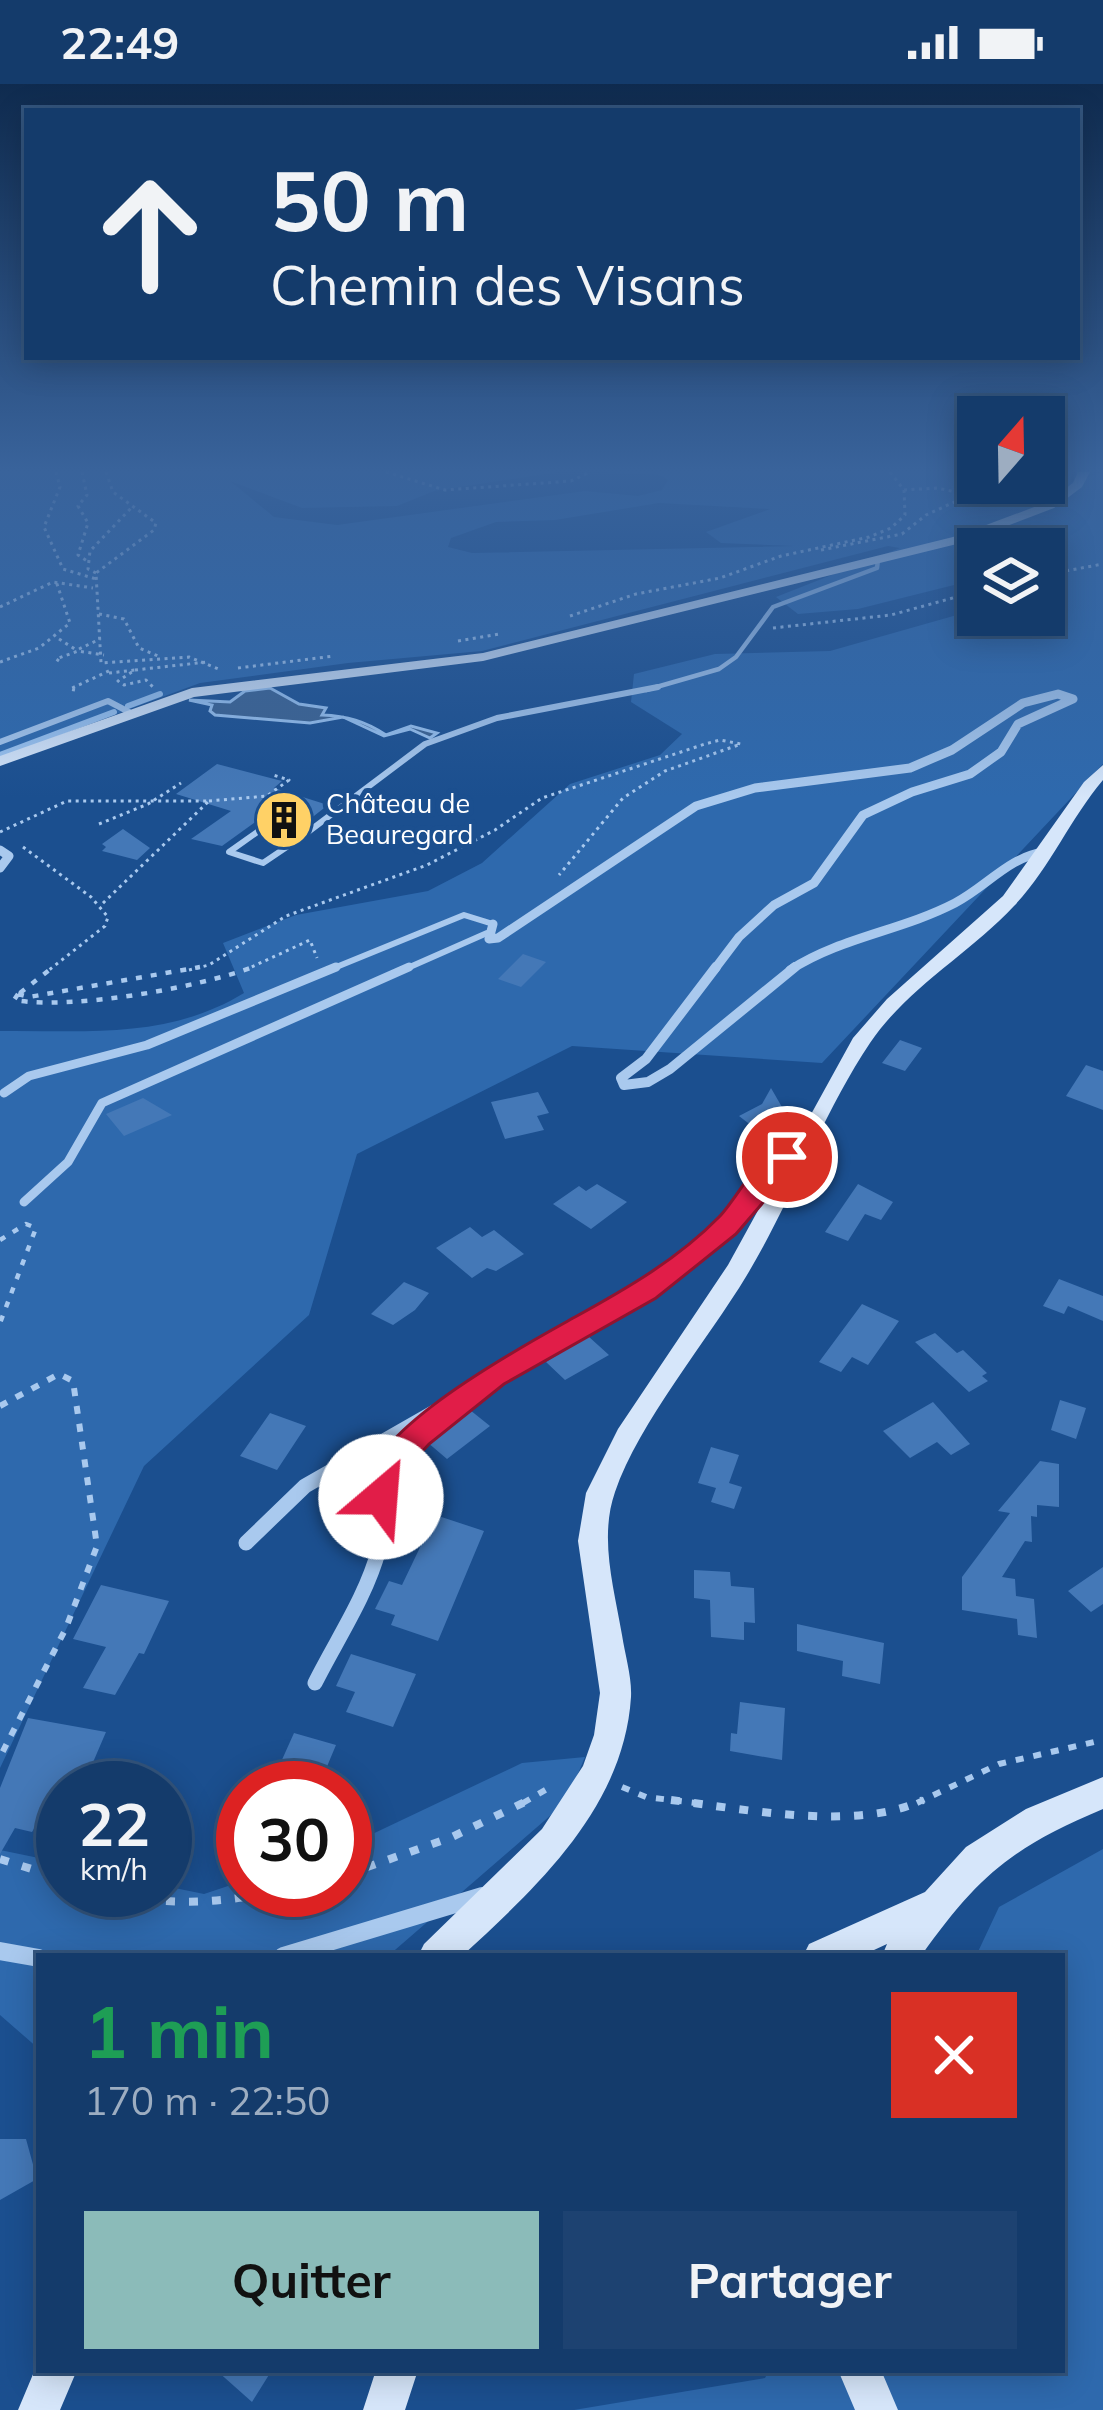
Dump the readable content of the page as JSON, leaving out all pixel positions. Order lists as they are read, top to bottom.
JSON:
{
  "places": {
    "building": ["Château de Beauregard"]
  },
  "north": "top",
  "page": {
    "status": "22:49",
    "turn": ["50 m", "Chemin des Visans"],
    "speed": "22 km/h",
    "limit": "30",
    "heading": ["1 min", "170 m · 22:50"],
    "buttons": ["Quitter", "Partager"]
  }
}
